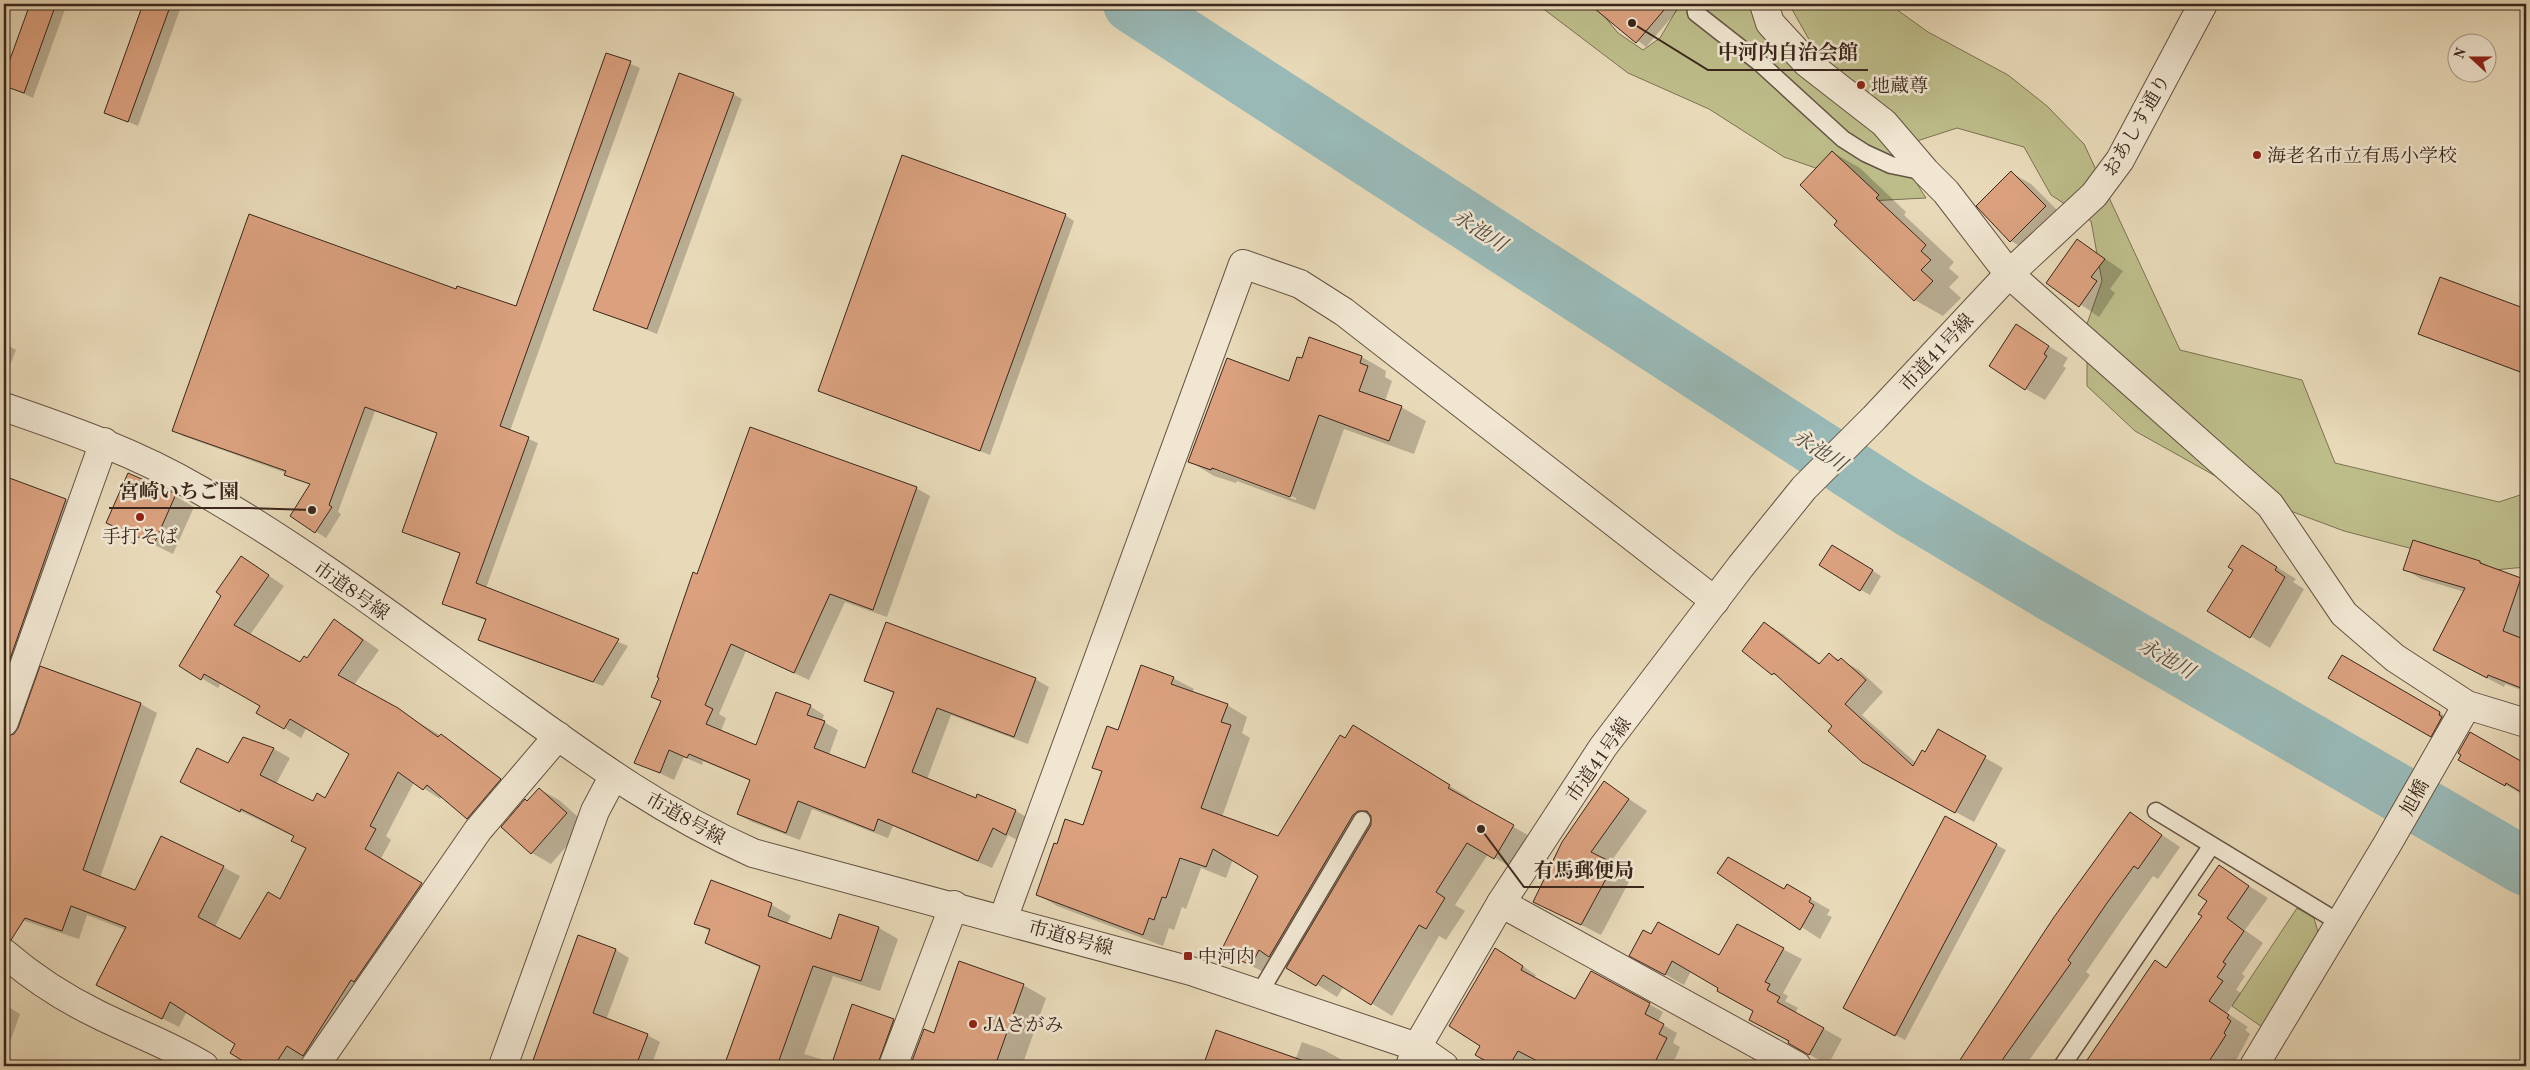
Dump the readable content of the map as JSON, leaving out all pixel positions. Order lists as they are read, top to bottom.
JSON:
{
  "streets": {
    "street": [
      "おあしす通り",
      "市道41号線",
      "市道8号線",
      "旭橋"
    ]
  },
  "crossings": [
    ["おあしす通り", "市道41号線"],
    ["市道41号線", "市道8号線"]
  ],
  "water": ["永池川"],
  "places": {
    "other": [
      "中河内自治会館",
      "地蔵尊",
      "海老名市立有馬小学校",
      "宮崎いちご園",
      "手打そば",
      "有馬郵便局",
      "JAさがみ"
    ],
    "transit": ["中河内"]
  },
  "north": "left"
}
